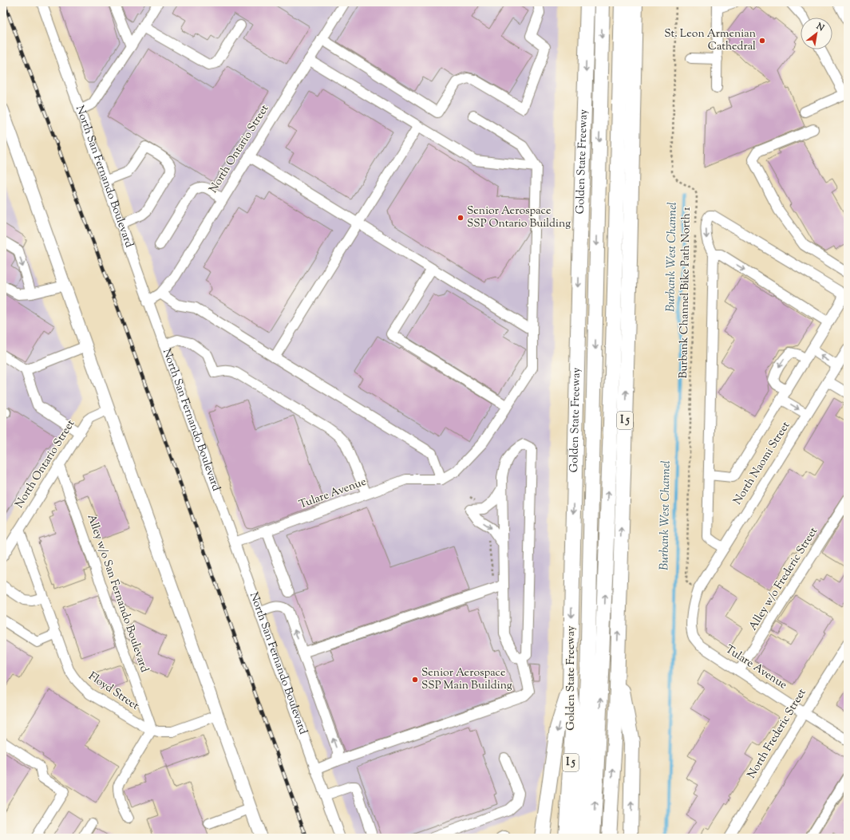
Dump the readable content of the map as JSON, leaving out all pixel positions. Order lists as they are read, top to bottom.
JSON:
{
  "streets": {
    "highway": ["Golden State Freeway", "I 5"],
    "street": [
      "North Ontario Street",
      "North San Fernando Boulevard",
      "North Naomi Street",
      "Tulare Avenue",
      "Alley w/o Frederic Street",
      "Alley w/o San Fernando Boulevard",
      "Floyd Street",
      "North Frederic Street"
    ],
    "path": ["Burbank Channel Bike Path North 1"]
  },
  "crossings": [
    ["North Ontario Street", "North San Fernando Boulevard"],
    ["North Ontario Street", "Alley w/o San Fernando Boulevard"],
    ["North Ontario Street", "Floyd Street"],
    ["North San Fernando Boulevard", "Tulare Avenue"],
    ["Burbank Channel Bike Path North 1", "North Naomi Street"],
    ["Burbank Channel Bike Path North 1", "Tulare Avenue"],
    ["North Naomi Street", "Tulare Avenue"],
    ["Tulare Avenue", "Alley w/o Frederic Street"],
    ["Tulare Avenue", "North Frederic Street"],
    ["Alley w/o San Fernando Boulevard", "Floyd Street"]
  ],
  "water": ["Burbank West Channel"],
  "places": ["St. Leon Armenian Cathedral", "Senior Aerospace SSP Ontario Building", "Senior Aerospace SSP Main Building"],
  "north": "top right"
}
